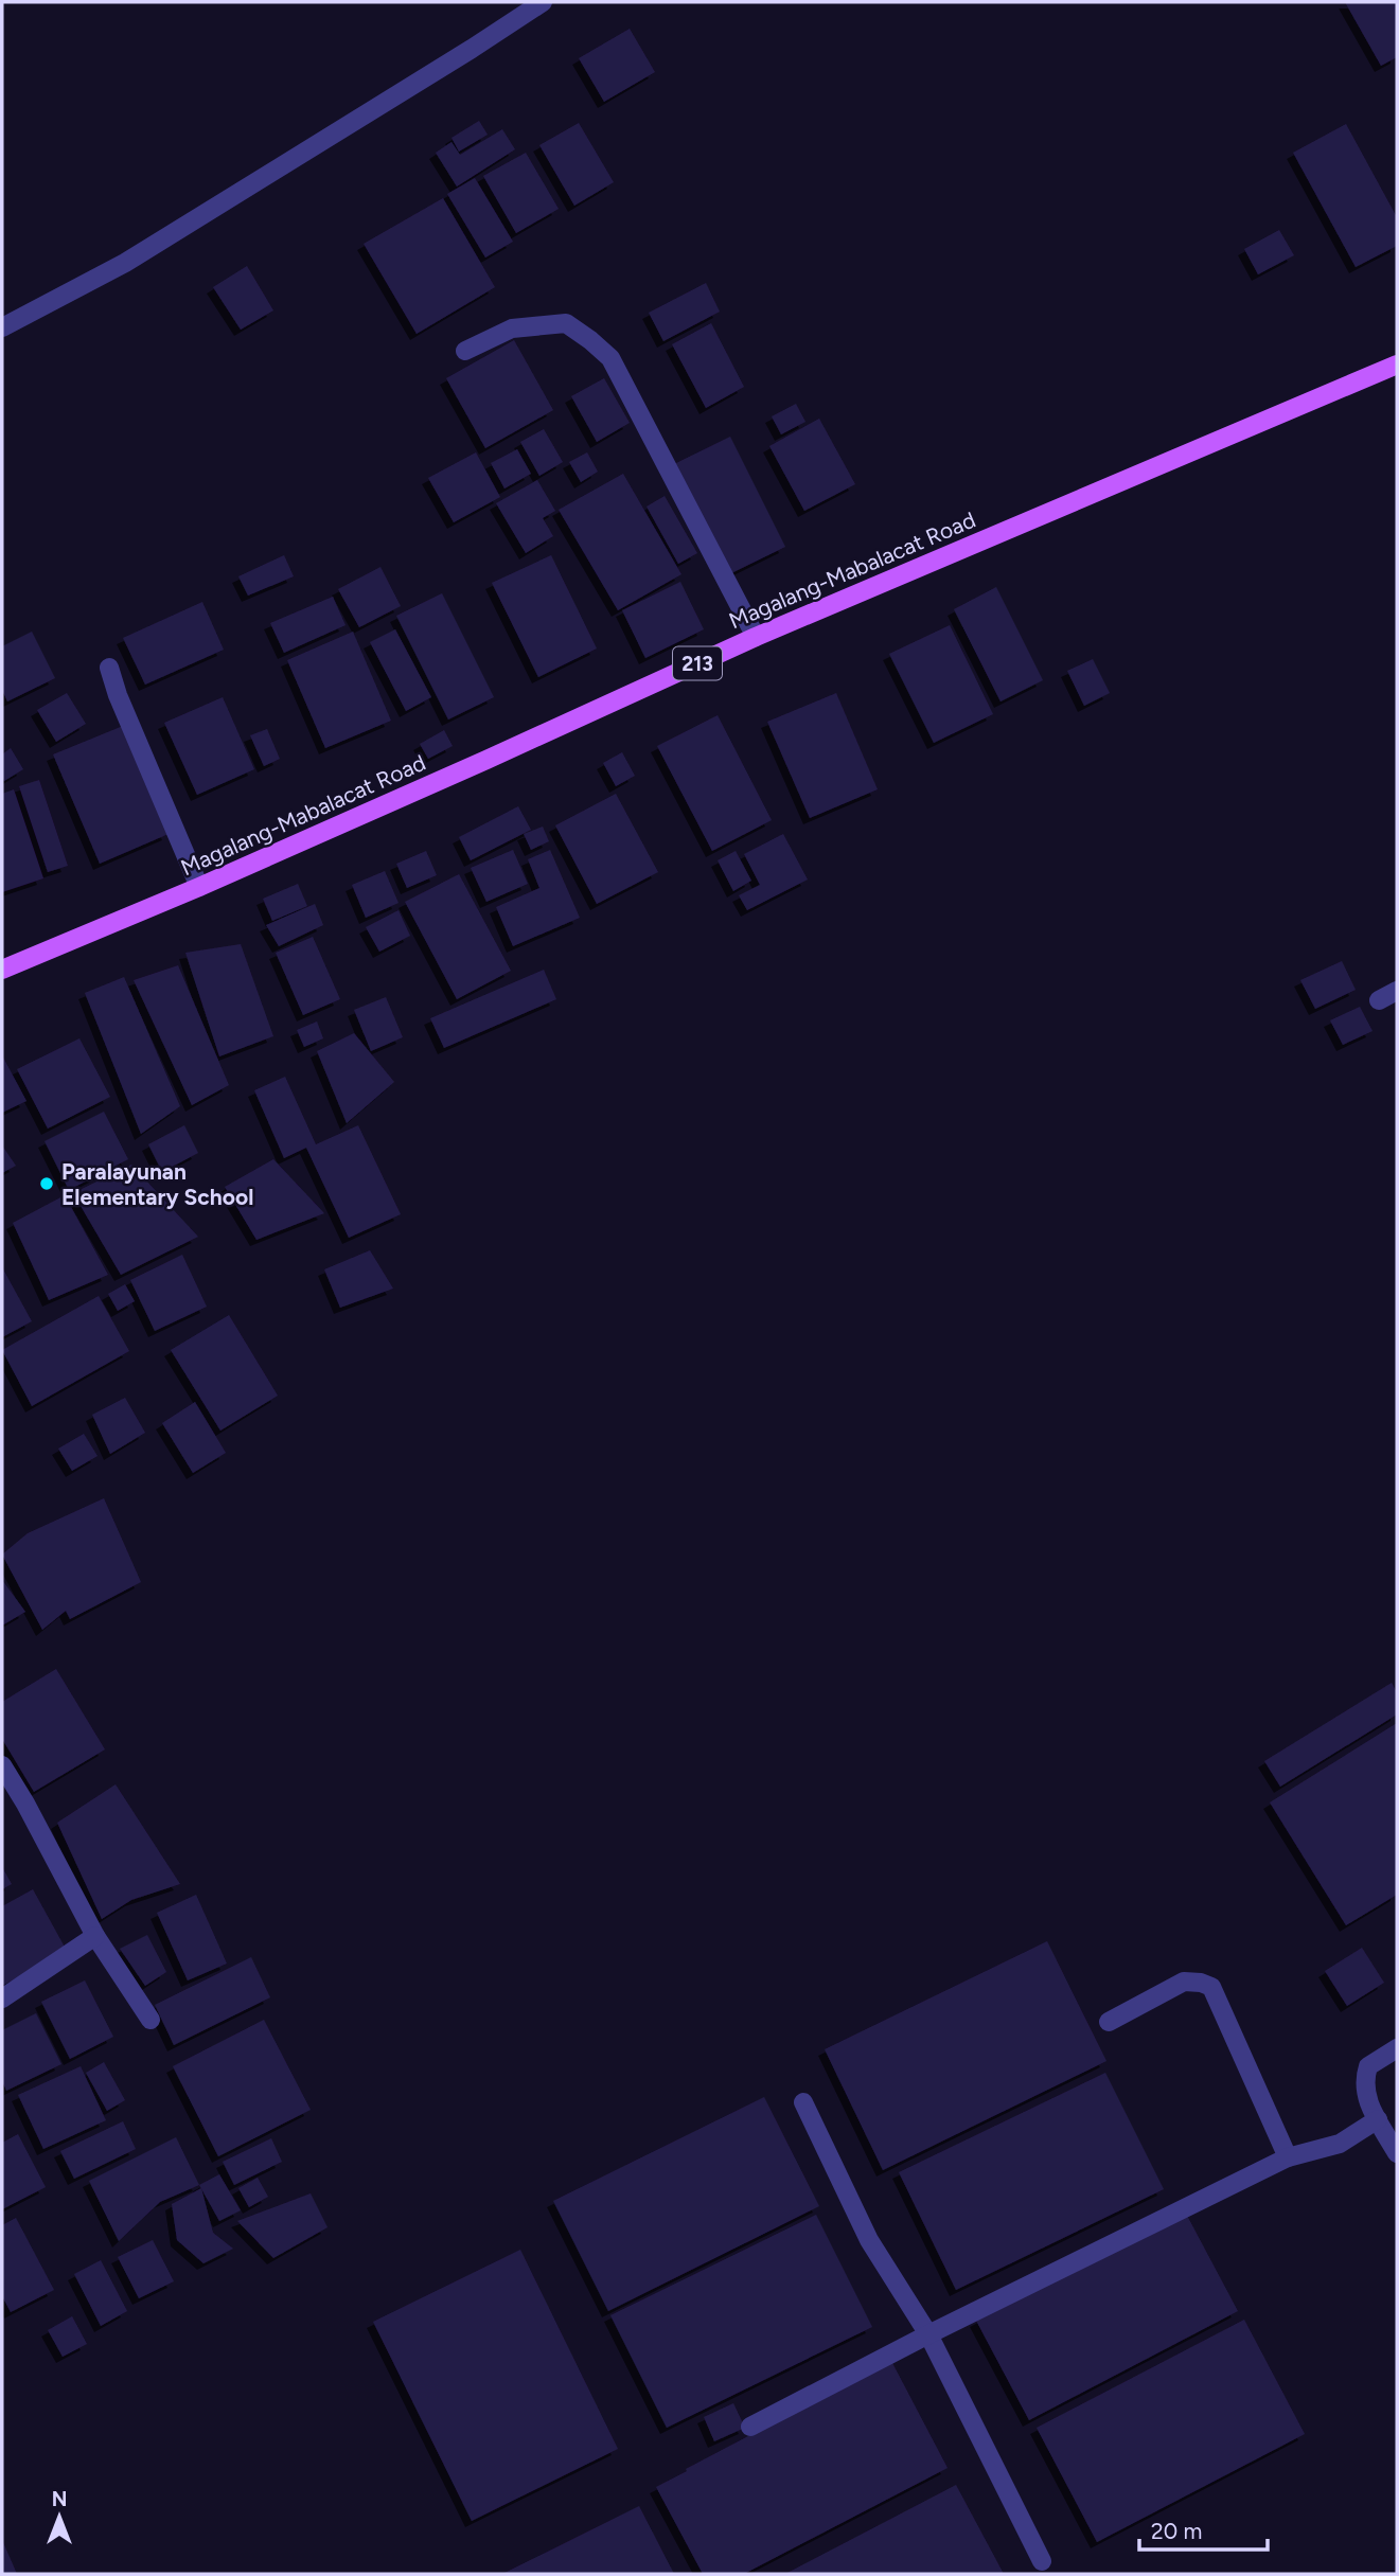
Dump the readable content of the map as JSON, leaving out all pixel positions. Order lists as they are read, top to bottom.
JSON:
{
  "streets": {
    "main road": ["Magalang-Mabalacat Road", "213"]
  },
  "places": ["Paralayunan Elementary School"],
  "scale_bar": "20 m",
  "north": "top"
}
